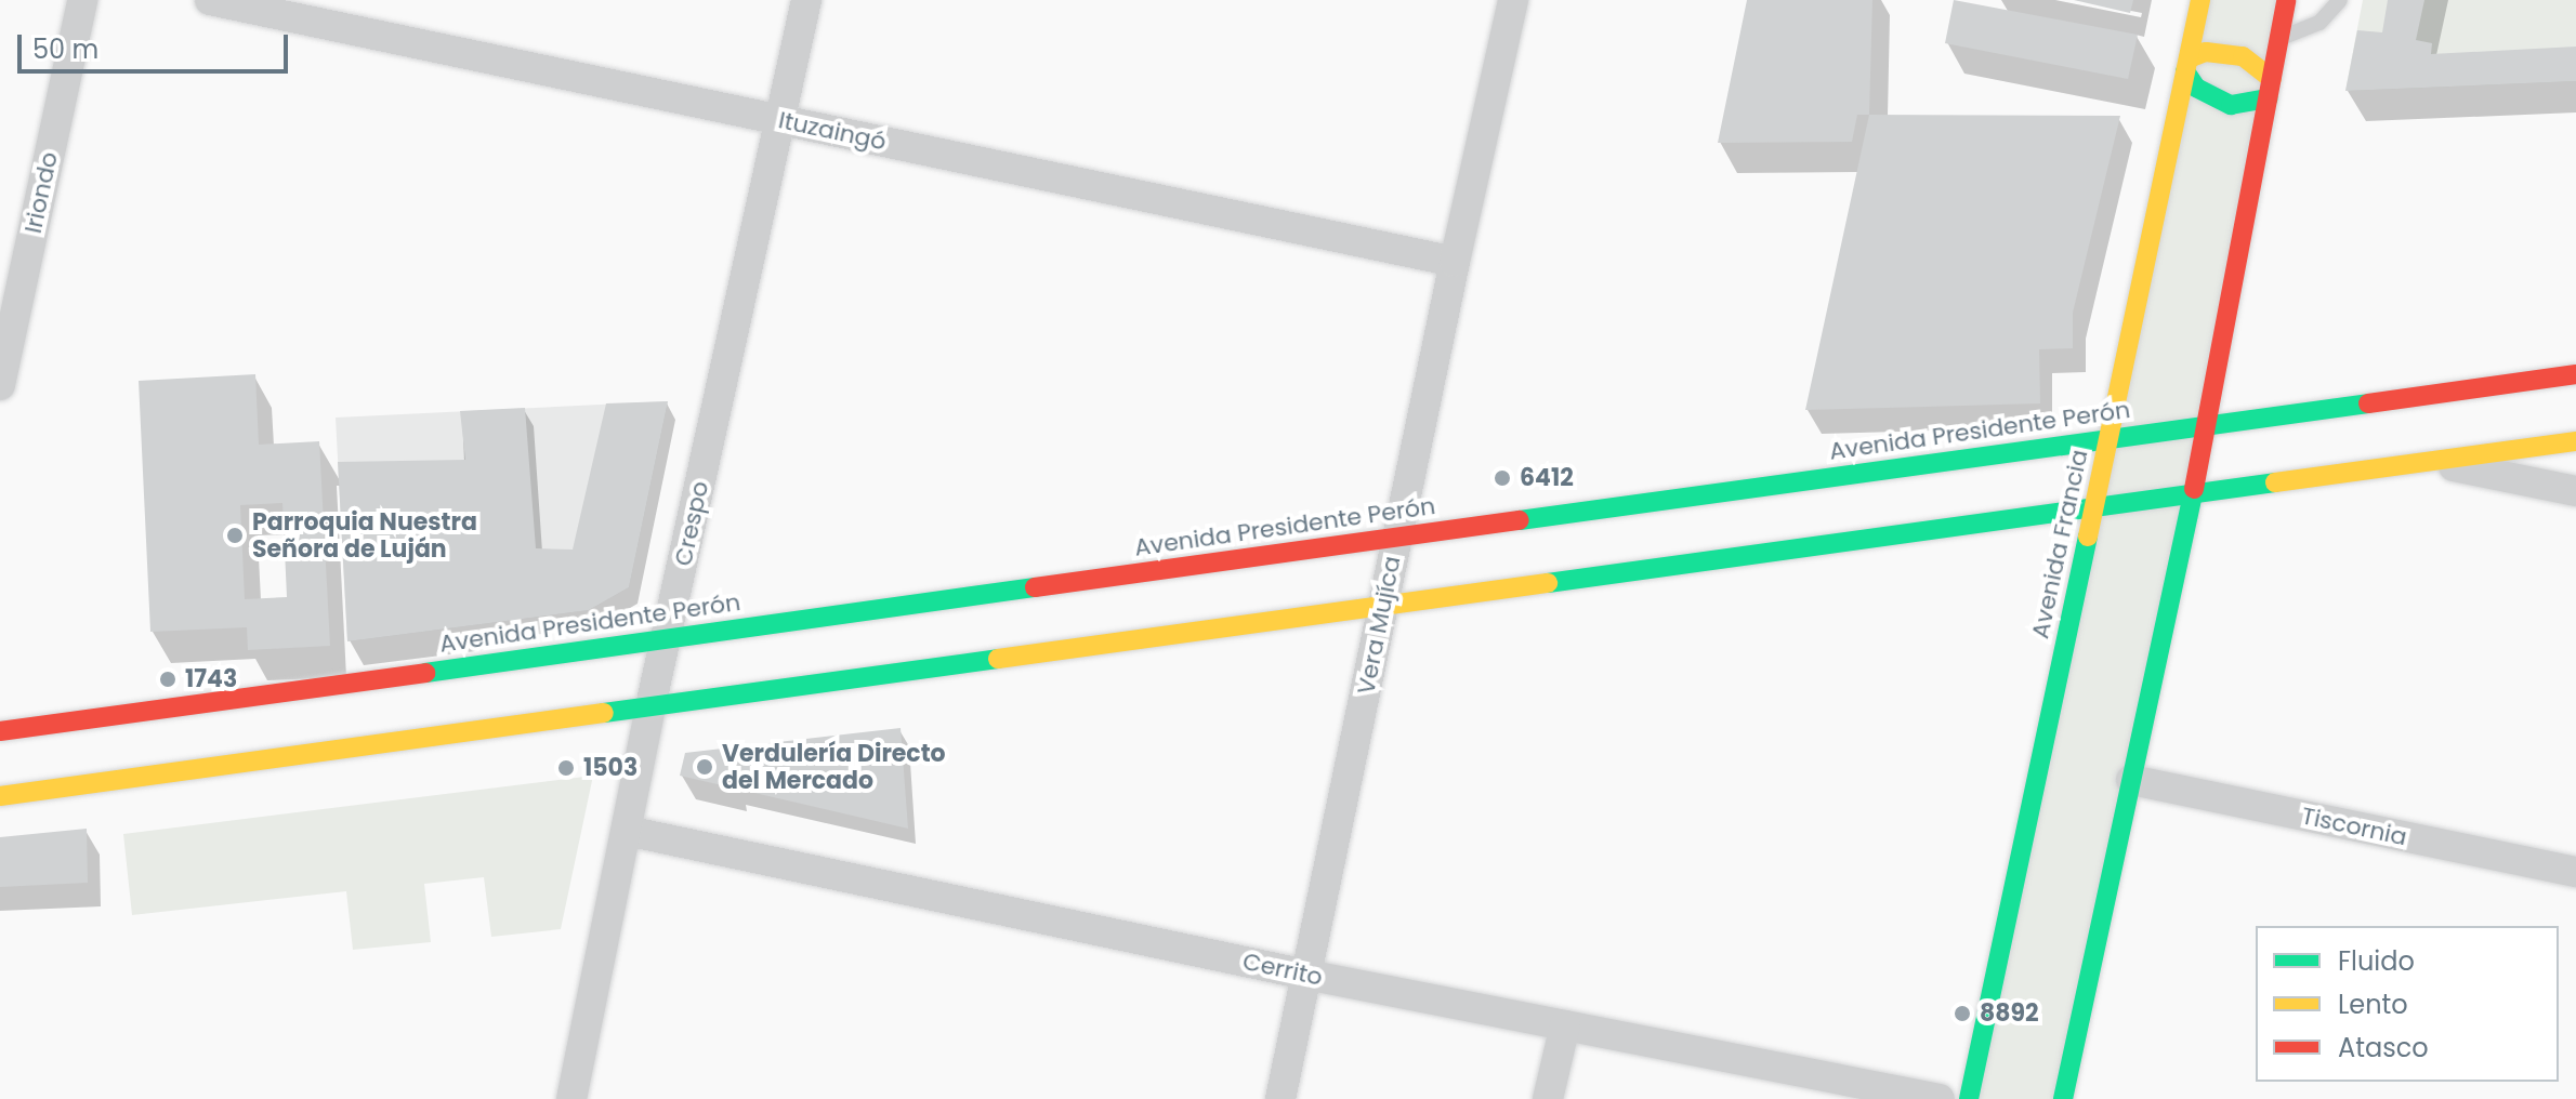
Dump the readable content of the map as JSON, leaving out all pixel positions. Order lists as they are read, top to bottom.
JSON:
{
  "streets": {
    "main road": ["Avenida Presidente Perón", "Avenida Francia"],
    "street": [
      "Ituzaingó",
      "Iriondo",
      "Crespo",
      "Vera Mujíca",
      "Tiscornia",
      "Cerrito"
    ]
  },
  "crossings": [
    ["Ituzaingó", "Crespo"],
    ["Ituzaingó", "Vera Mujíca"],
    ["Avenida Presidente Perón", "Crespo"],
    ["Avenida Presidente Perón", "Avenida Francia"],
    ["Avenida Presidente Perón", "Vera Mujíca"],
    ["Crespo", "Cerrito"],
    ["Vera Mujíca", "Cerrito"]
  ],
  "places": [
    "6412",
    "Parroquia Nuestra Señora de Luján",
    "1743",
    "Verdulería Directo del Mercado",
    "1503",
    "8892"
  ],
  "legend": ["Fluido", "Lento", "Atasco"],
  "scale_bar": "50 m"
}
